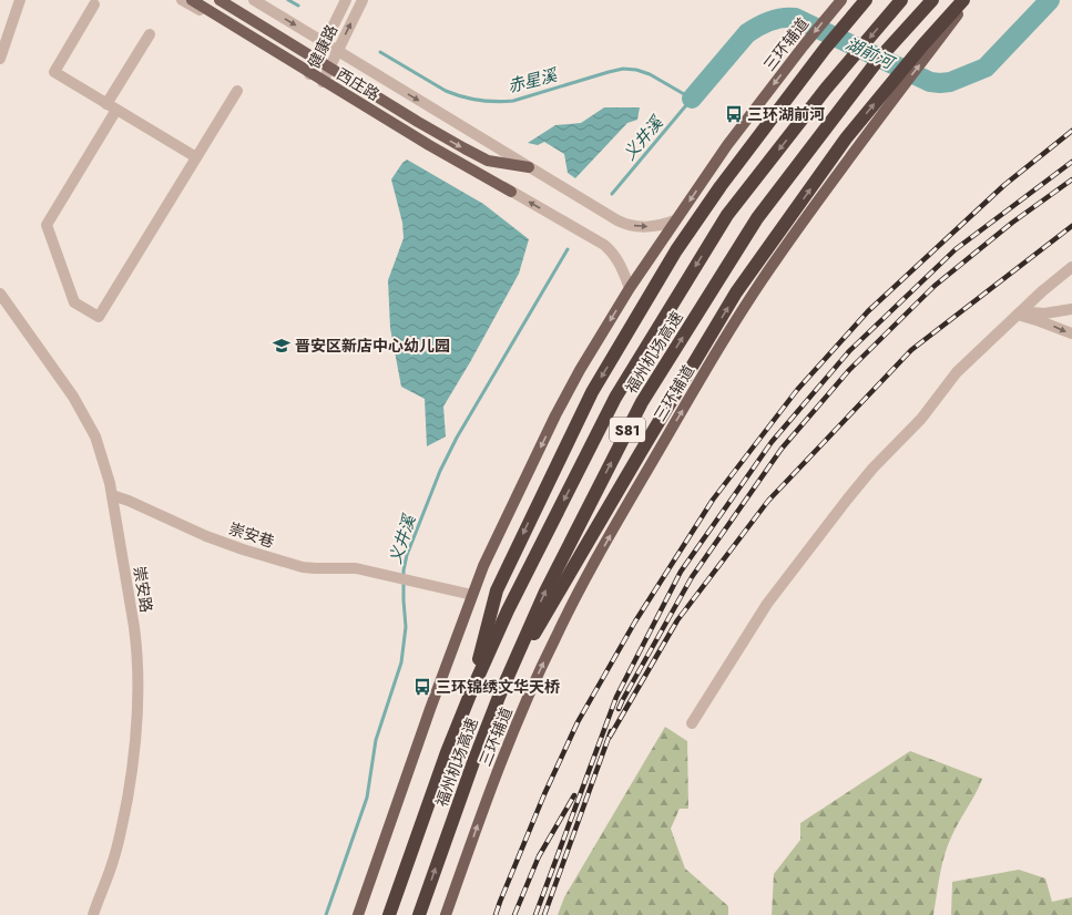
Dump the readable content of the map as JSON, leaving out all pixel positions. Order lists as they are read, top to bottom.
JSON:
{
  "streets": {
    "highway": ["福州机场高速", "S81"],
    "main road": ["三环辅道", "西庄路"],
    "street": ["健康路", "崇安巷", "崇安路"]
  },
  "crossings": [
    ["三环辅道", "崇安巷"],
    ["崇安巷", "崇安路"]
  ],
  "water": ["湖前河", "赤星溪", "义井溪"],
  "places": {
    "bus stop": ["三环湖前河", "三环锦绣文华天桥"],
    "school or university": ["晋安区新店中心幼儿园"]
  }
}
